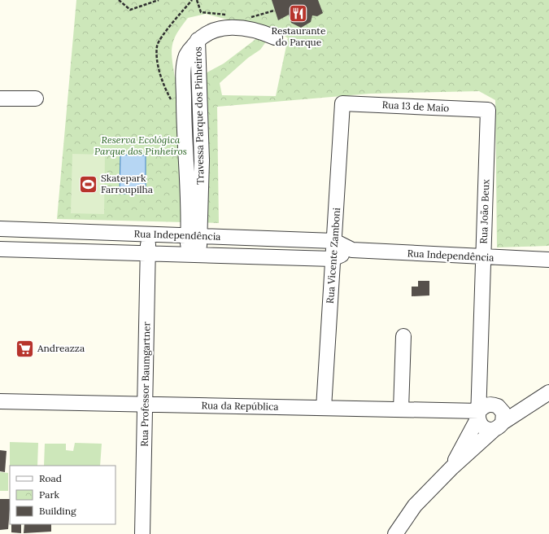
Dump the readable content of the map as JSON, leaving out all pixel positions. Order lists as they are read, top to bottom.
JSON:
{
  "streets": {
    "street": [
      "Rua 13 de Maio",
      "Travessa Parque dos Pinheiros",
      "Rua João Beux",
      "Rua Independência",
      "Rua Vicente Zamboni",
      "Rua Professor Baumgartner",
      "Rua da República"
    ]
  },
  "crossings": [
    ["Rua 13 de Maio", "Rua João Beux"],
    ["Rua 13 de Maio", "Rua Vicente Zamboni"],
    ["Travessa Parque dos Pinheiros", "Rua Independência"],
    ["Rua João Beux", "Rua Independência"],
    ["Rua João Beux", "Rua da República"],
    ["Rua Independência", "Rua Vicente Zamboni"],
    ["Rua Independência", "Rua Professor Baumgartner"],
    ["Rua Vicente Zamboni", "Rua da República"],
    ["Rua Professor Baumgartner", "Rua da República"]
  ],
  "parks": ["Reserva Ecológica Parque dos Pinheiros"],
  "places": {
    "restaurant": ["Restaurante do Parque"],
    "sports": ["Skatepark Farroupilha"],
    "supermarket": ["Andreazza"]
  },
  "legend": ["Road", "Park", "Building"]
}
